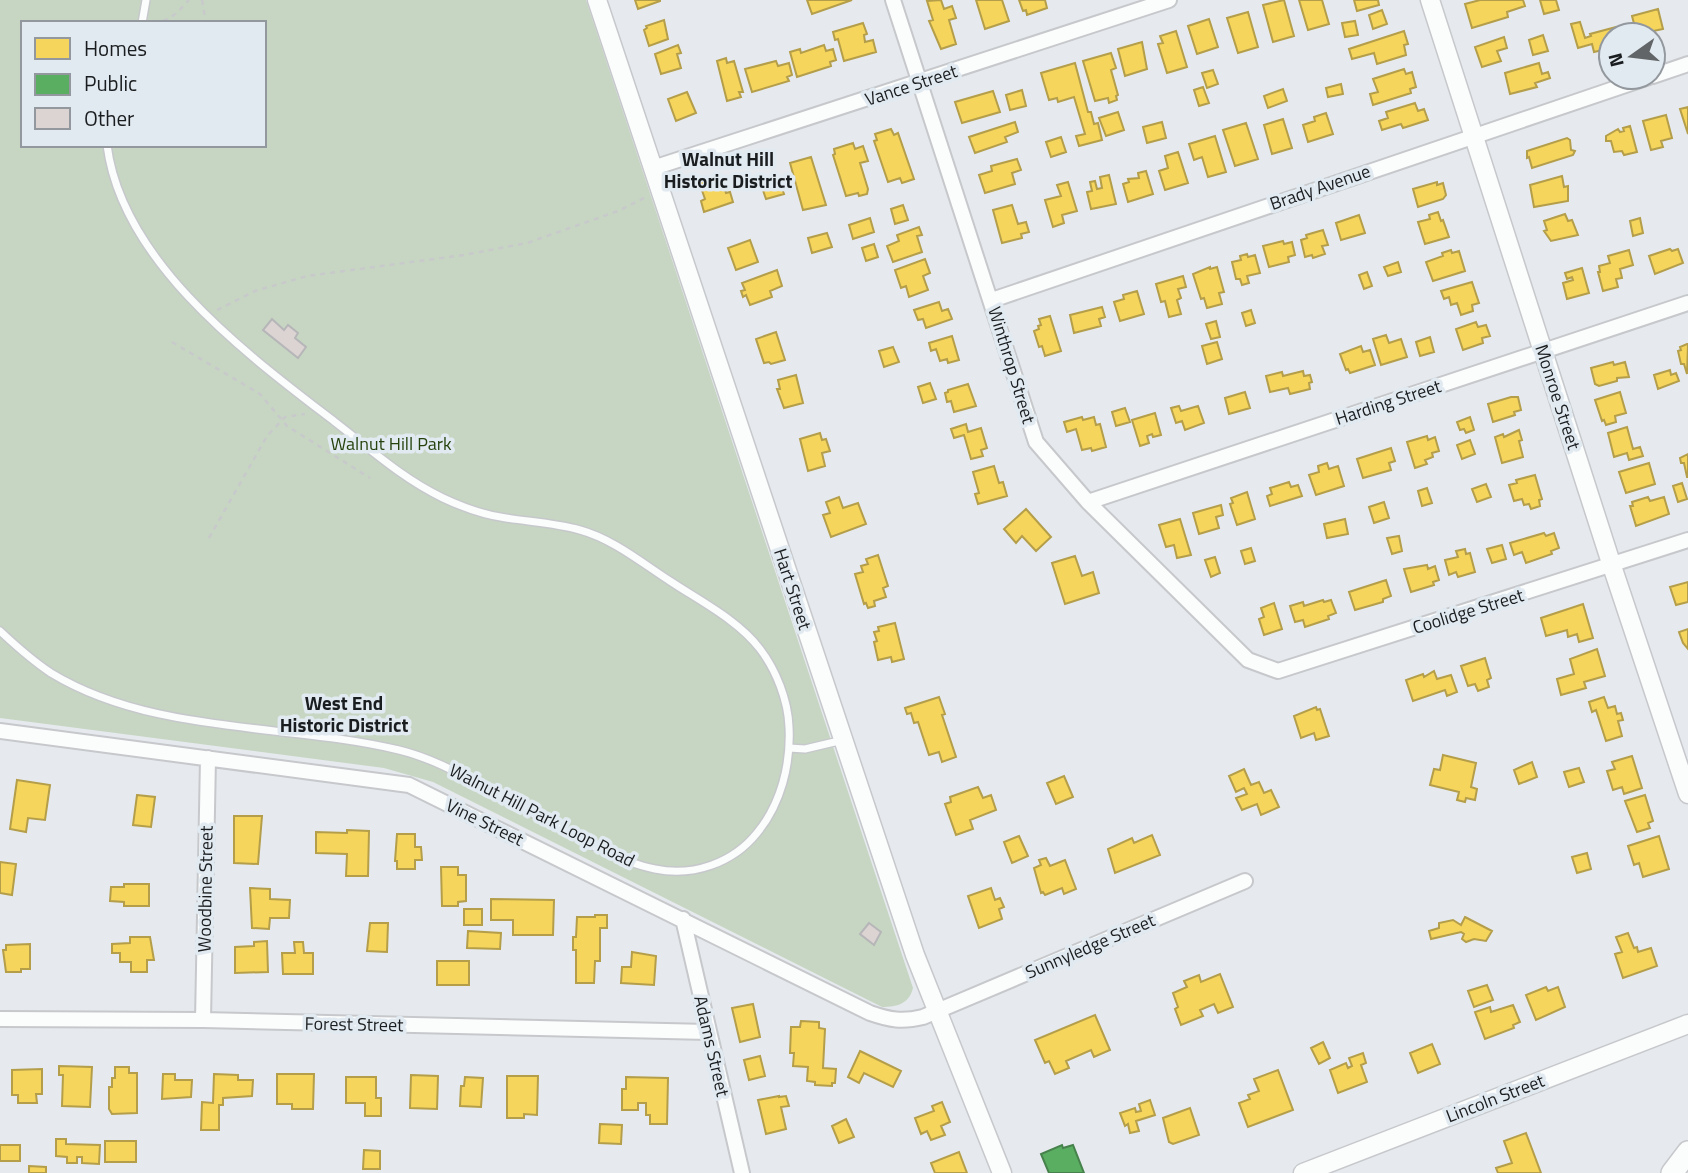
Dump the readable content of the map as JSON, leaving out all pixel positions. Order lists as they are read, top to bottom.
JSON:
{
  "streets": {
    "street": [
      "Vance Street",
      "Brady Avenue",
      "Winthrop Street",
      "Monroe Street",
      "Harding Street",
      "Hart Street",
      "Coolidge Street",
      "Vine Street",
      "Woodbine Street",
      "Sunnyledge Street",
      "Forest Street",
      "Adams Street",
      "Lincoln Street"
    ],
    "lane": ["Walnut Hill Park Loop Road"]
  },
  "crossings": [
    ["Vance Street", "Winthrop Street"],
    ["Vance Street", "Hart Street"],
    ["Brady Avenue", "Winthrop Street"],
    ["Brady Avenue", "Monroe Street"],
    ["Winthrop Street", "Harding Street"],
    ["Winthrop Street", "Coolidge Street"],
    ["Monroe Street", "Harding Street"],
    ["Monroe Street", "Coolidge Street"],
    ["Hart Street", "Vine Street"],
    ["Hart Street", "Sunnyledge Street"],
    ["Vine Street", "Woodbine Street"],
    ["Vine Street", "Sunnyledge Street"],
    ["Vine Street", "Adams Street"],
    ["Woodbine Street", "Forest Street"],
    ["Forest Street", "Adams Street"]
  ],
  "districts": ["Walnut Hill Historic District", "West End Historic District"],
  "parks": ["Walnut Hill Park"],
  "legend": ["Homes", "Public", "Other"],
  "north": "left"
}
